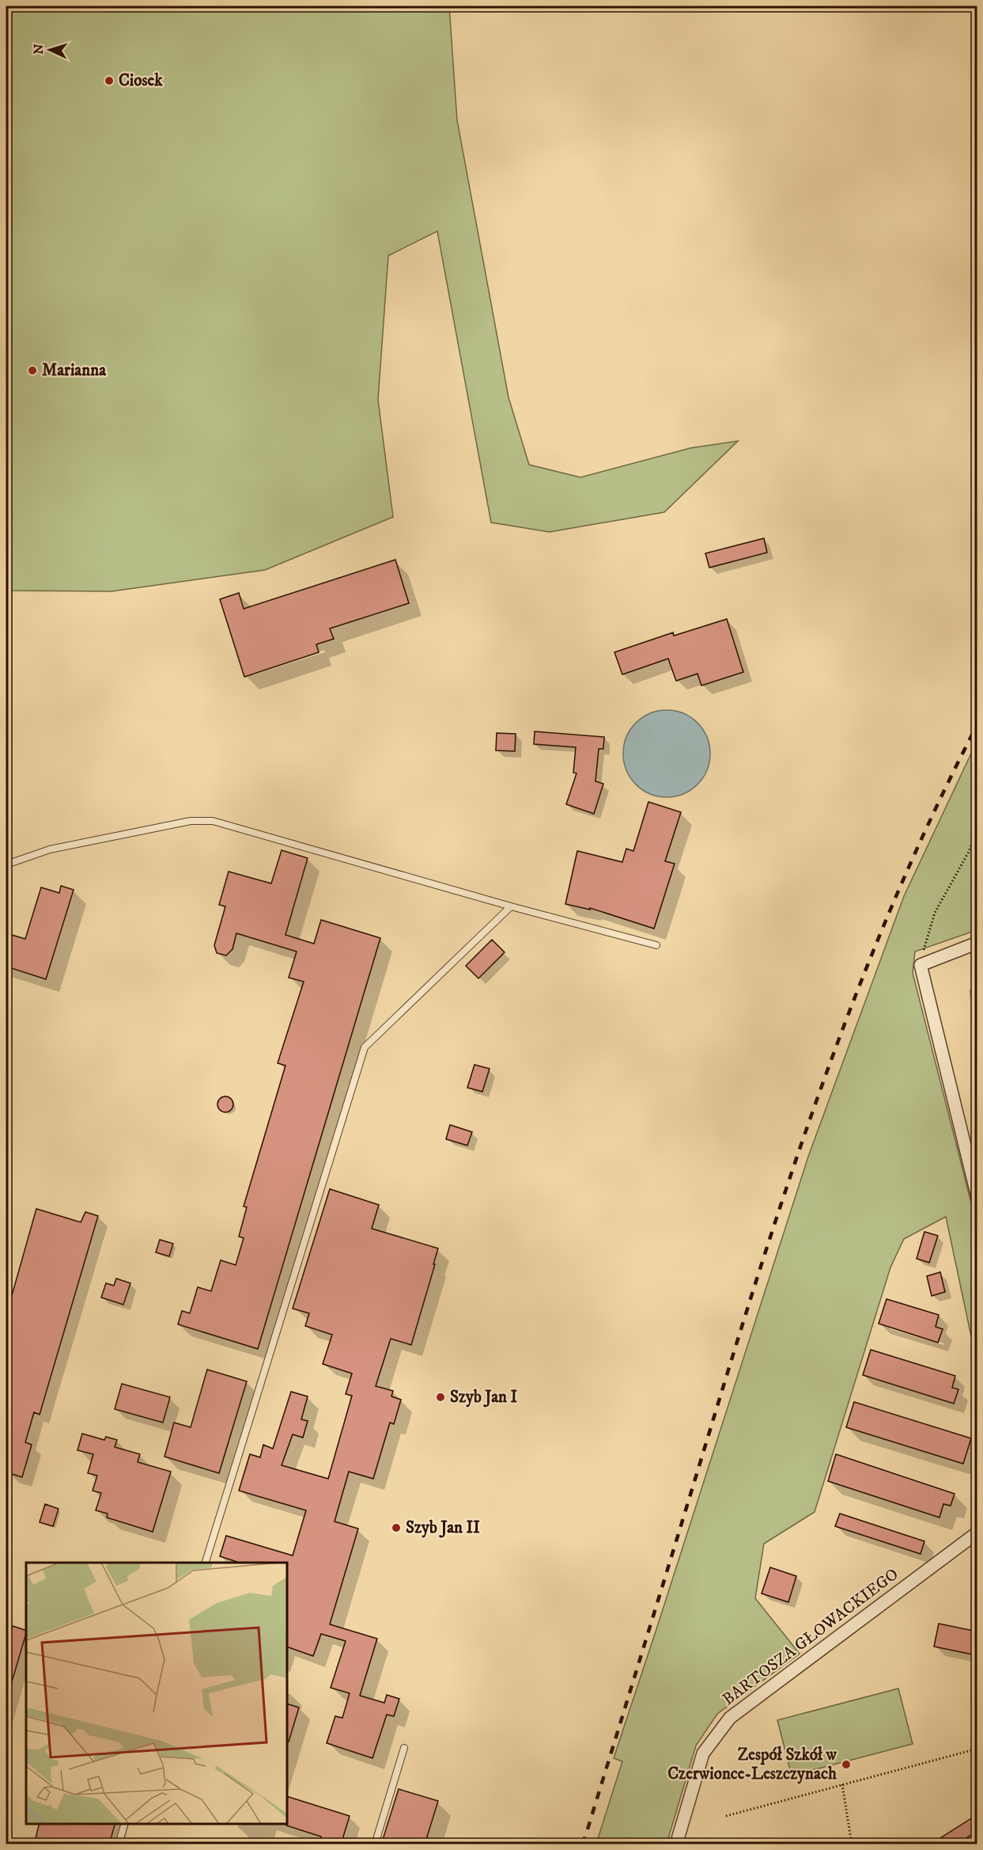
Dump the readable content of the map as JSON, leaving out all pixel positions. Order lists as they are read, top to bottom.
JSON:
{
  "streets": {
    "street": ["BARTOSZA GŁOWACKIEGO"]
  },
  "places": [
    "Ciosek",
    "Marianna",
    "Szyb Jan I",
    "Szyb Jan II",
    "Zespół Szkół w Czerwionce-Leszczynach"
  ],
  "north": "left"
}
